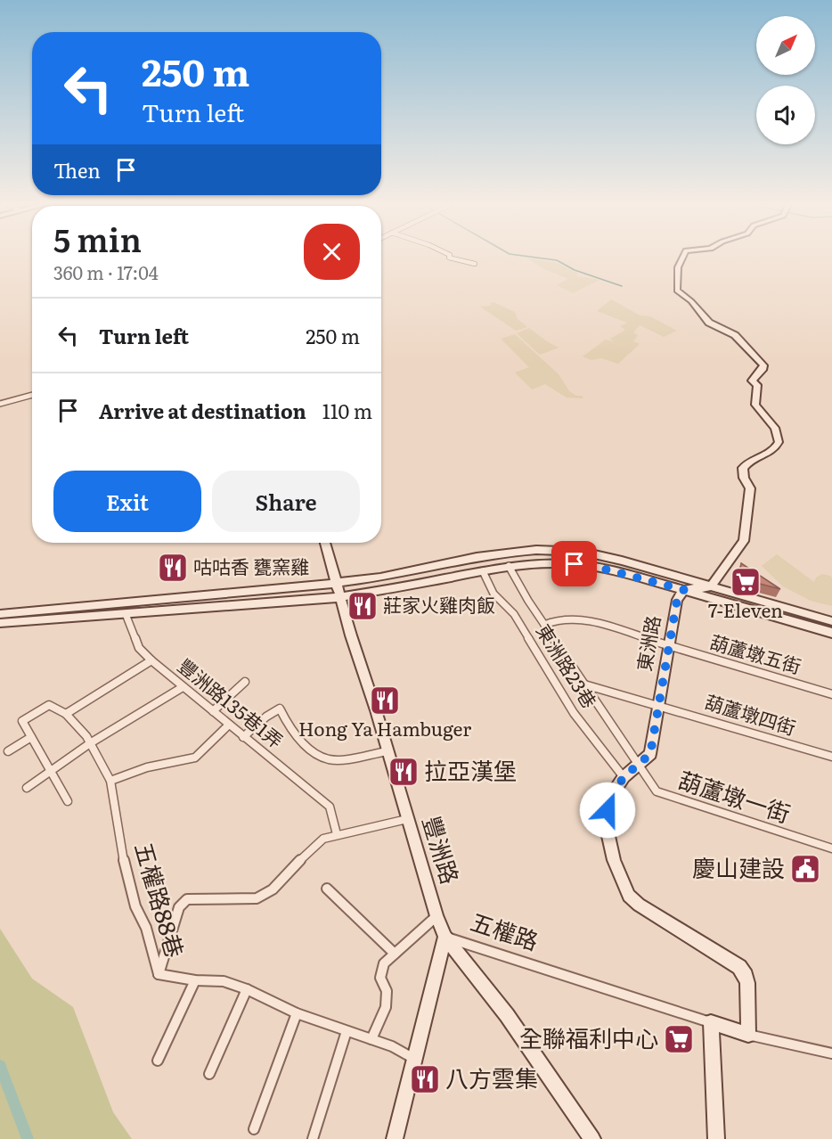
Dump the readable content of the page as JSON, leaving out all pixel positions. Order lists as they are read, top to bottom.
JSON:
{
  "streets": {
    "street": [
      "東洲路",
      "葫蘆墩五街",
      "東洲路23巷",
      "豐洲路135巷1弄",
      "葫蘆墩四街",
      "葫蘆墩一街",
      "豐洲路",
      "五權路88巷",
      "五權路"
    ]
  },
  "crossings": [
    ["東洲路", "葫蘆墩五街"],
    ["東洲路", "東洲路23巷"],
    ["東洲路", "葫蘆墩四街"],
    ["東洲路", "葫蘆墩一街"],
    ["東洲路", "五權路"],
    ["葫蘆墩五街", "葫蘆墩一街"],
    ["葫蘆墩四街", "葫蘆墩一街"],
    ["豐洲路", "五權路"],
    ["五權路88巷", "五權路"]
  ],
  "places": {
    "restaurant": [
      "咕咕香 甕窯雞",
      "莊家火雞肉飯",
      "Hong Ya Hambuger",
      "拉亞漢堡",
      "八方雲集"
    ],
    "supermarket": ["7-Eleven", "全聯福利中心"],
    "public building": ["慶山建設"]
  },
  "north": "top right",
  "page": {
    "turn": ["250 m", "Turn left"],
    "then": "Then",
    "heading": ["5 min", "360 m · 17:04"],
    "list": [
      {
        "name": "Turn left",
        "value": "250 m"
      },
      {
        "name": "Arrive at destination",
        "value": "110 m"
      }
    ],
    "buttons": ["Exit", "Share"]
  }
}
